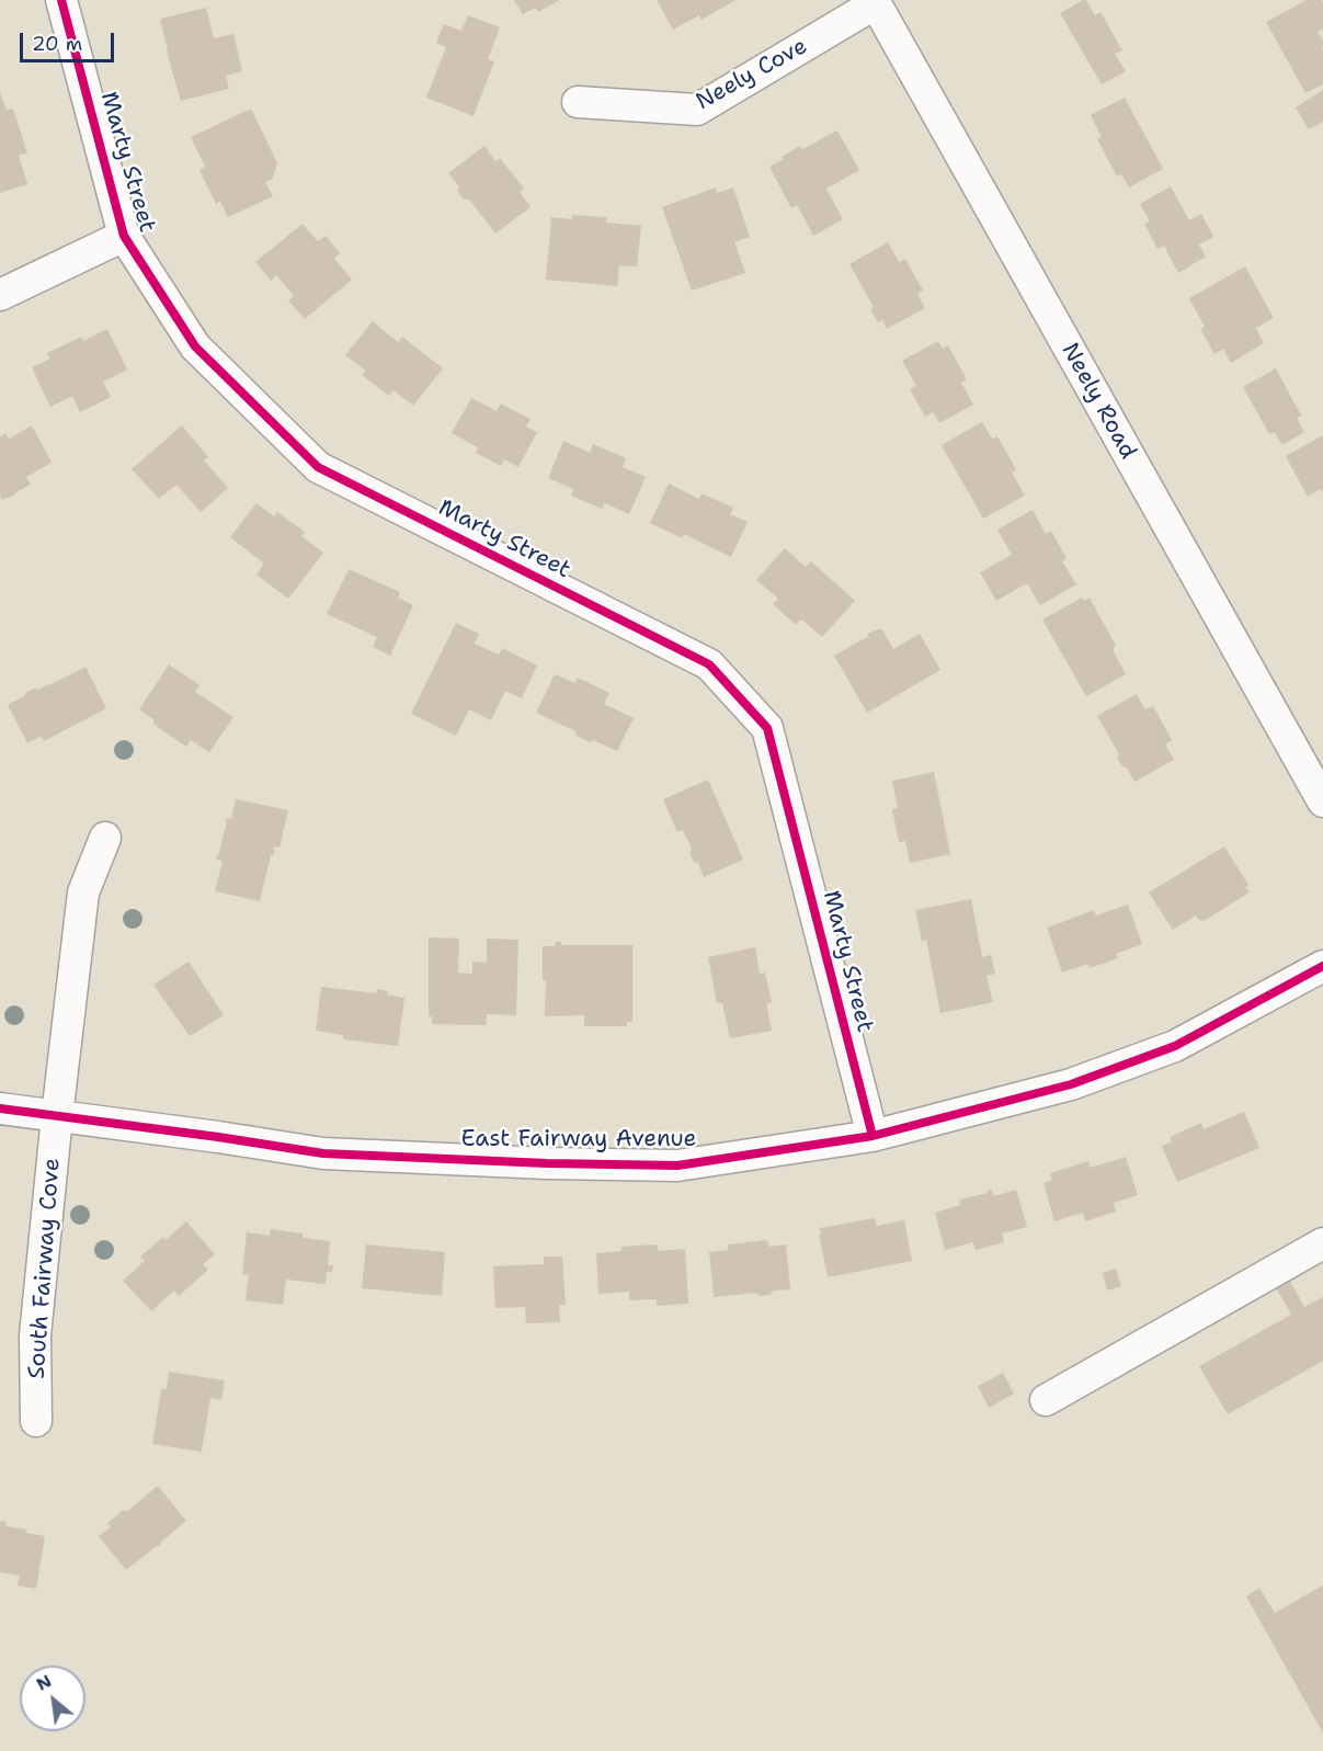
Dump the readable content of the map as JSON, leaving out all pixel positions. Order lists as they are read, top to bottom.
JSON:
{
  "streets": {
    "street": [
      "Neely Cove",
      "Marty Street",
      "Neely Road",
      "East Fairway Avenue",
      "South Fairway Cove"
    ]
  },
  "crossings": [
    ["Neely Cove", "Neely Road"],
    ["Marty Street", "East Fairway Avenue"],
    ["East Fairway Avenue", "South Fairway Cove"]
  ],
  "scale_bar": "20 m",
  "north": "top left"
}
